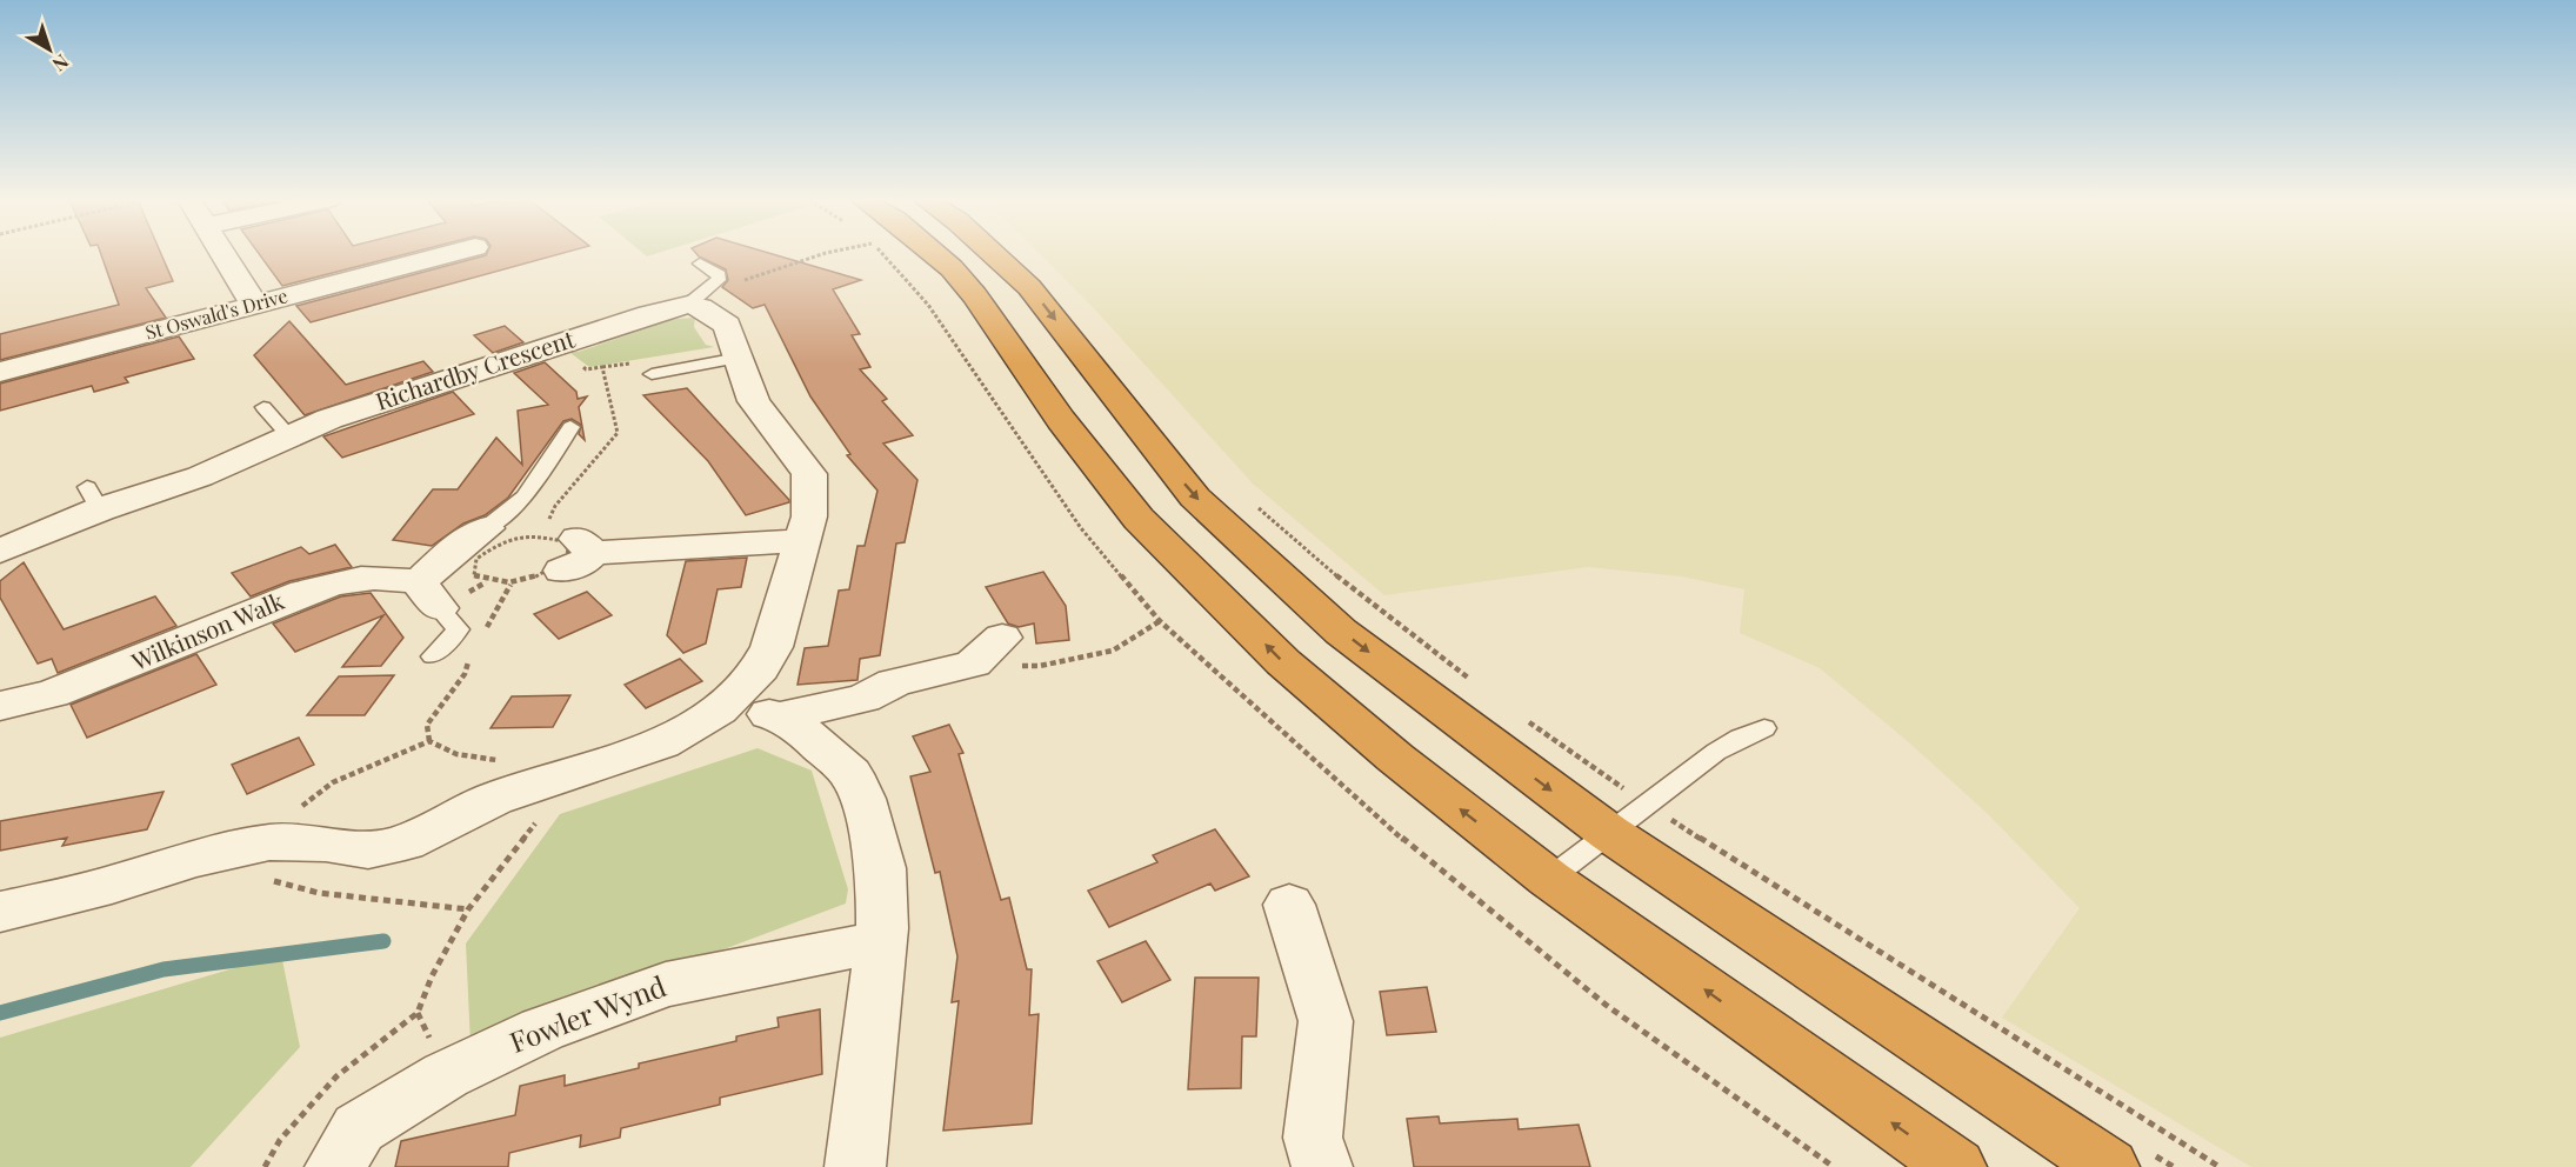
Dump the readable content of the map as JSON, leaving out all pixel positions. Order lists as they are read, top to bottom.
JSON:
{
  "streets": {
    "street": [
      "St Oswald's Drive",
      "Richardby Crescent",
      "Wilkinson Walk",
      "Fowler Wynd"
    ]
  },
  "north": "bottom right"
}
